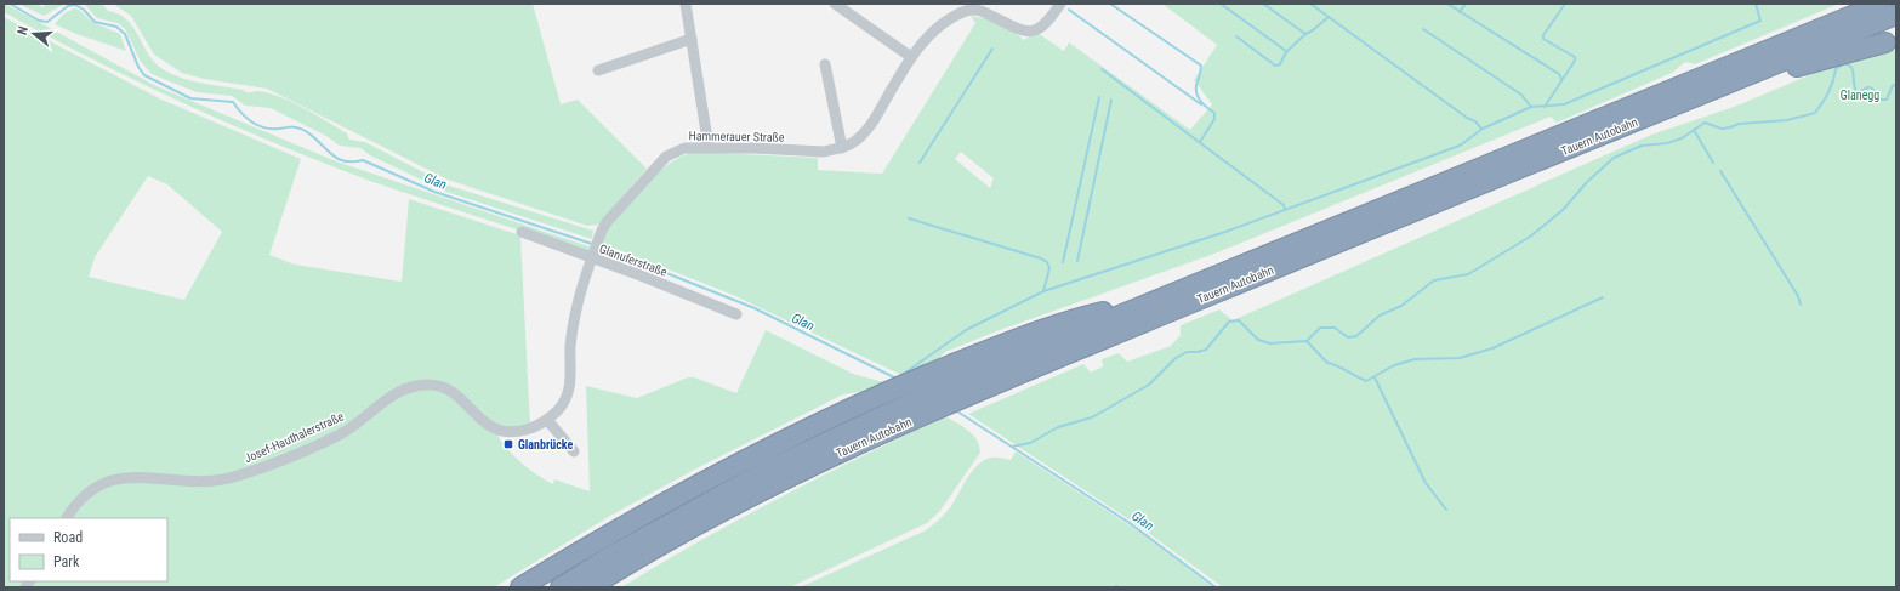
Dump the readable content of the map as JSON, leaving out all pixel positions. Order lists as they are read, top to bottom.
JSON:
{
  "streets": {
    "highway": ["Tauern Autobahn"],
    "street": ["Hammerauer Straße", "Glanuferstraße", "Josef-Hauthalerstraße"]
  },
  "crossings": [
    ["Hammerauer Straße", "Glanuferstraße"],
    ["Hammerauer Straße", "Josef-Hauthalerstraße"],
    ["Glanuferstraße", "Josef-Hauthalerstraße"]
  ],
  "water": ["Glan"],
  "parks": ["Glanegg"],
  "places": {
    "transit": ["Glanbrücke"]
  },
  "legend": ["Road", "Park"],
  "north": "left"
}
